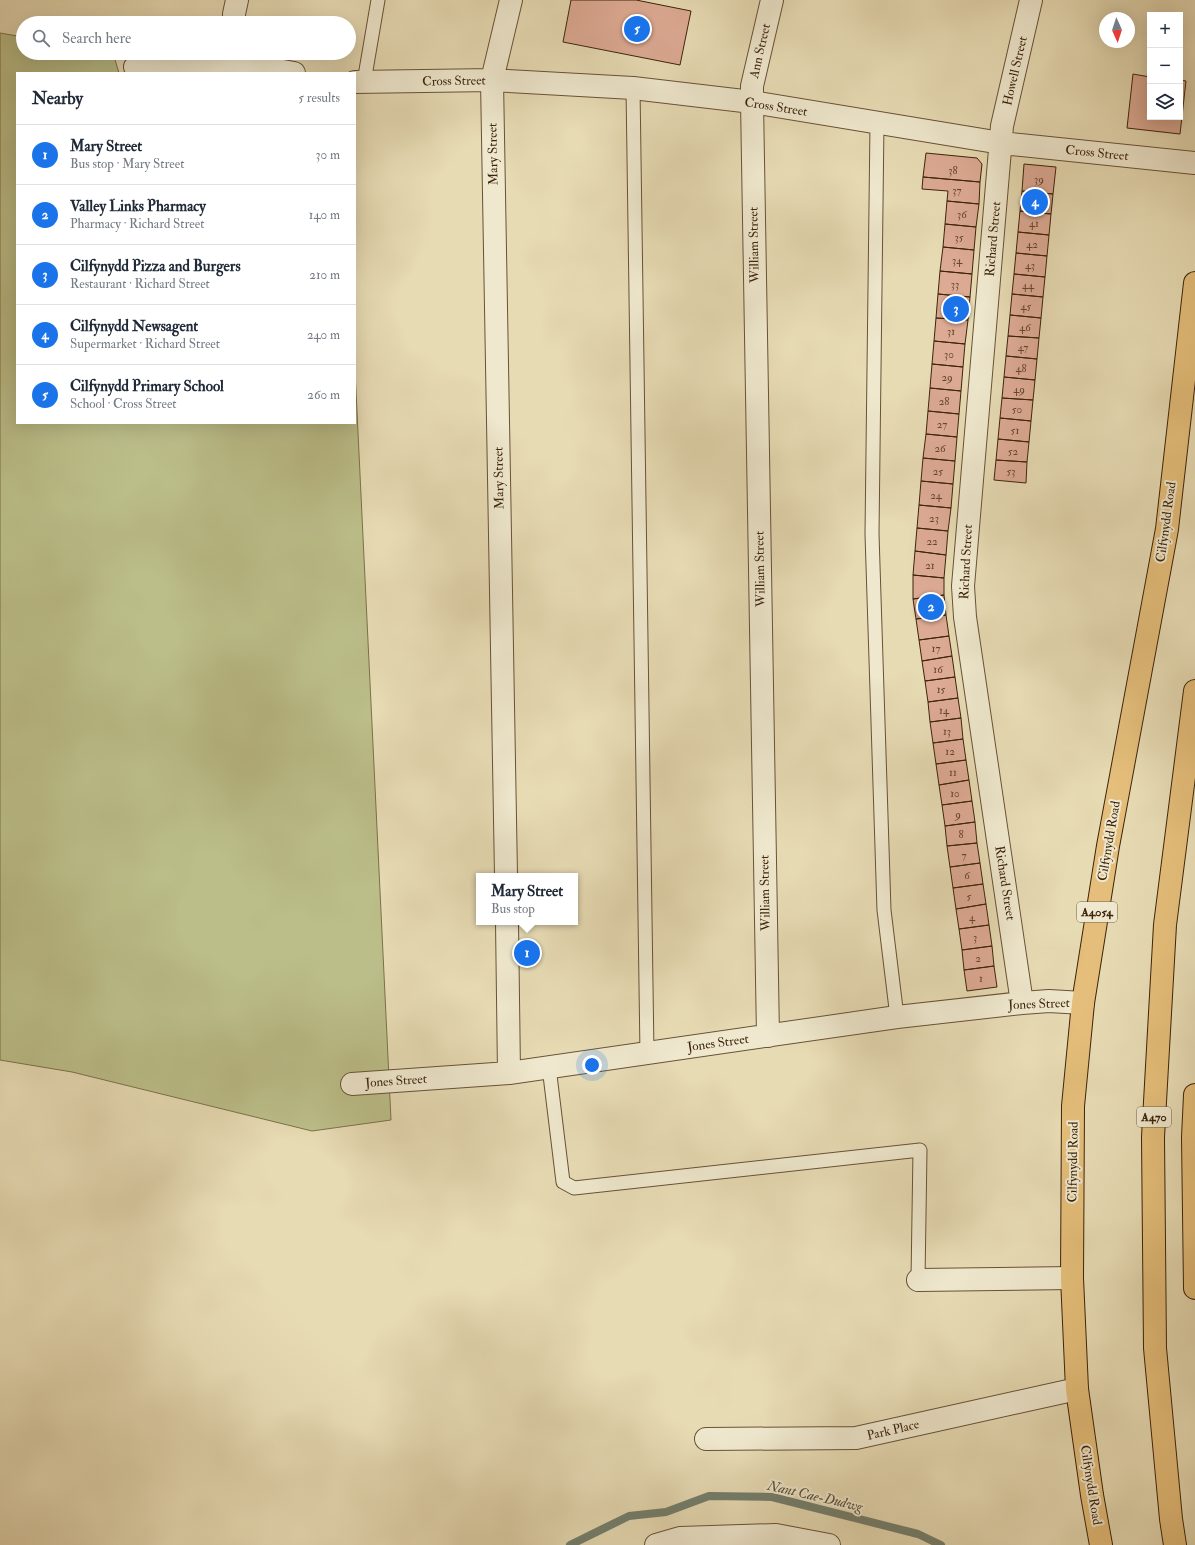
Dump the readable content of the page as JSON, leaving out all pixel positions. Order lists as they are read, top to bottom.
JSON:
{
  "streets": {
    "main road": ["Cilfynydd Road", "A4054", "A470"],
    "street": [
      "Ann Street",
      "Howell Street",
      "Cross Street",
      "Mary Street",
      "Richard Street",
      "William Street",
      "Jones Street",
      "Park Place"
    ]
  },
  "crossings": [
    ["Ann Street", "Cross Street"],
    ["Ann Street", "William Street"],
    ["Howell Street", "Cross Street"],
    ["Howell Street", "Richard Street"],
    ["Cross Street", "Mary Street"],
    ["Cross Street", "Richard Street"],
    ["Cross Street", "William Street"],
    ["Richard Street", "Jones Street"],
    ["William Street", "Jones Street"],
    ["Cilfynydd Road", "Jones Street"],
    ["Cilfynydd Road", "Park Place"]
  ],
  "water": ["Nant Cae-Dudwg"],
  "house_numbers": [
    "38",
    "39",
    "37",
    "36",
    "41",
    "35",
    "42",
    "34",
    "43",
    "33",
    "44",
    "45",
    "46",
    "31",
    "47",
    "30",
    "48",
    "29",
    "49",
    "28",
    "50",
    "27",
    "51",
    "26",
    "52",
    "25",
    "53",
    "24",
    "23",
    "22",
    "21",
    "17",
    "16",
    "15",
    "14",
    "13",
    "12",
    "11",
    "10",
    "9",
    "8",
    "7",
    "6",
    "5",
    "4",
    "3",
    "2",
    "1"
  ],
  "north": "bottom",
  "page": {
    "map_buttons": ["+", "−"],
    "pins": [
      "5",
      "4",
      "3",
      "2",
      "1"
    ],
    "search": "Search here",
    "heading": ["Nearby", "5 results"],
    "list": [
      {
        "mark": "1",
        "name": "Mary Street",
        "note": "Bus stop · Mary Street",
        "value": "30 m"
      },
      {
        "mark": "2",
        "name": "Valley Links Pharmacy",
        "note": "Pharmacy · Richard Street",
        "value": "140 m"
      },
      {
        "mark": "3",
        "name": "Cilfynydd Pizza and Burgers",
        "note": "Restaurant · Richard Street",
        "value": "210 m"
      },
      {
        "mark": "4",
        "name": "Cilfynydd Newsagent",
        "note": "Supermarket · Richard Street",
        "value": "240 m"
      },
      {
        "mark": "5",
        "name": "Cilfynydd Primary School",
        "note": "School · Cross Street",
        "value": "260 m"
      }
    ],
    "popup": ["Mary Street", "Bus stop"]
  }
}
